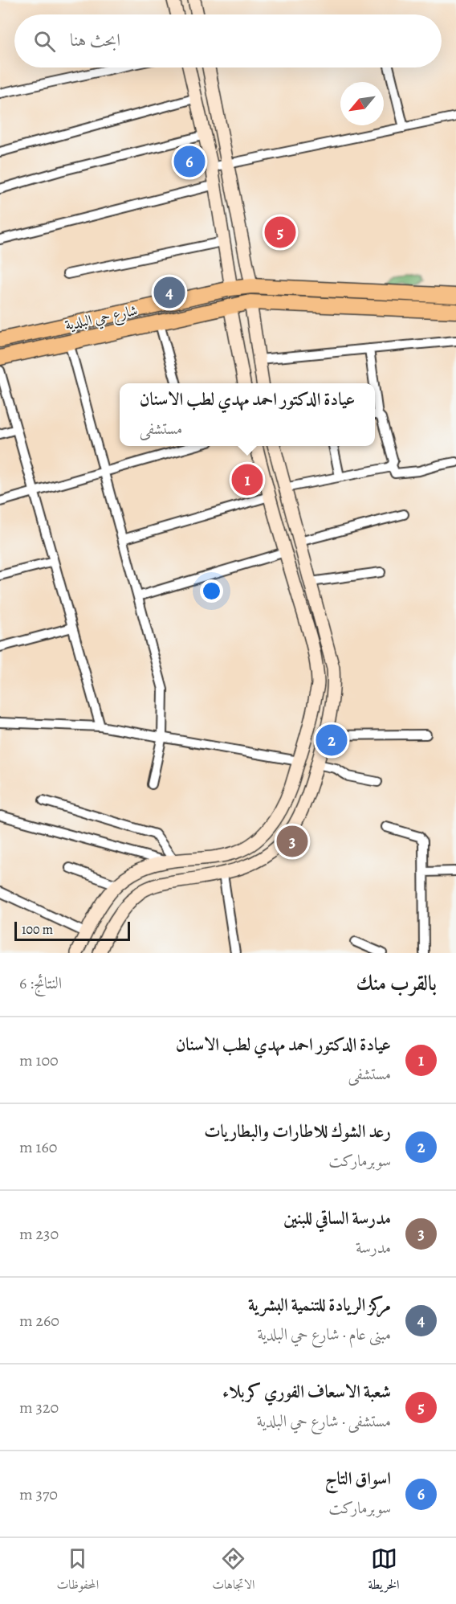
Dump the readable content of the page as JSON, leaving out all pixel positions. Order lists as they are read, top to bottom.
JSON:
{
  "streets": {
    "main road": ["شارع حي البلدية"]
  },
  "scale_bar": "100 m",
  "north": "bottom left",
  "page": {
    "search": "ابحث هنا",
    "pins": [
      "6",
      "5",
      "4",
      "1",
      "2",
      "3"
    ],
    "popup": ["عيادة الدكتور احمد مهدي لطب الاسنان", "مستشفى"],
    "scale": "100 m",
    "heading": ["بالقرب منك", "النتائج: 6"],
    "list": [
      {
        "mark": "1",
        "name": "عيادة الدكتور احمد مهدي لطب الاسنان",
        "note": "مستشفى",
        "value": "100 m"
      },
      {
        "mark": "2",
        "name": "رعد الشوك للاطارات والبطاريات",
        "note": "سوبرماركت",
        "value": "160 m"
      },
      {
        "mark": "3",
        "name": "مدرسة الساقي للبنين",
        "note": "مدرسة",
        "value": "230 m"
      },
      {
        "mark": "4",
        "name": "مركز الريادة للتنمية البشرية",
        "note": "مبنى عام · شارع حي البلدية",
        "value": "260 m"
      },
      {
        "mark": "5",
        "name": "شعبة الاسعاف الفوري كربلاء",
        "note": "مستشفى · شارع حي البلدية",
        "value": "320 m"
      },
      {
        "mark": "6",
        "name": "اسواق التاج",
        "note": "سوبرماركت",
        "value": "370 m"
      }
    ],
    "nav": ["الخريطة", "الاتجاهات", "المحفوظات"]
  }
}
